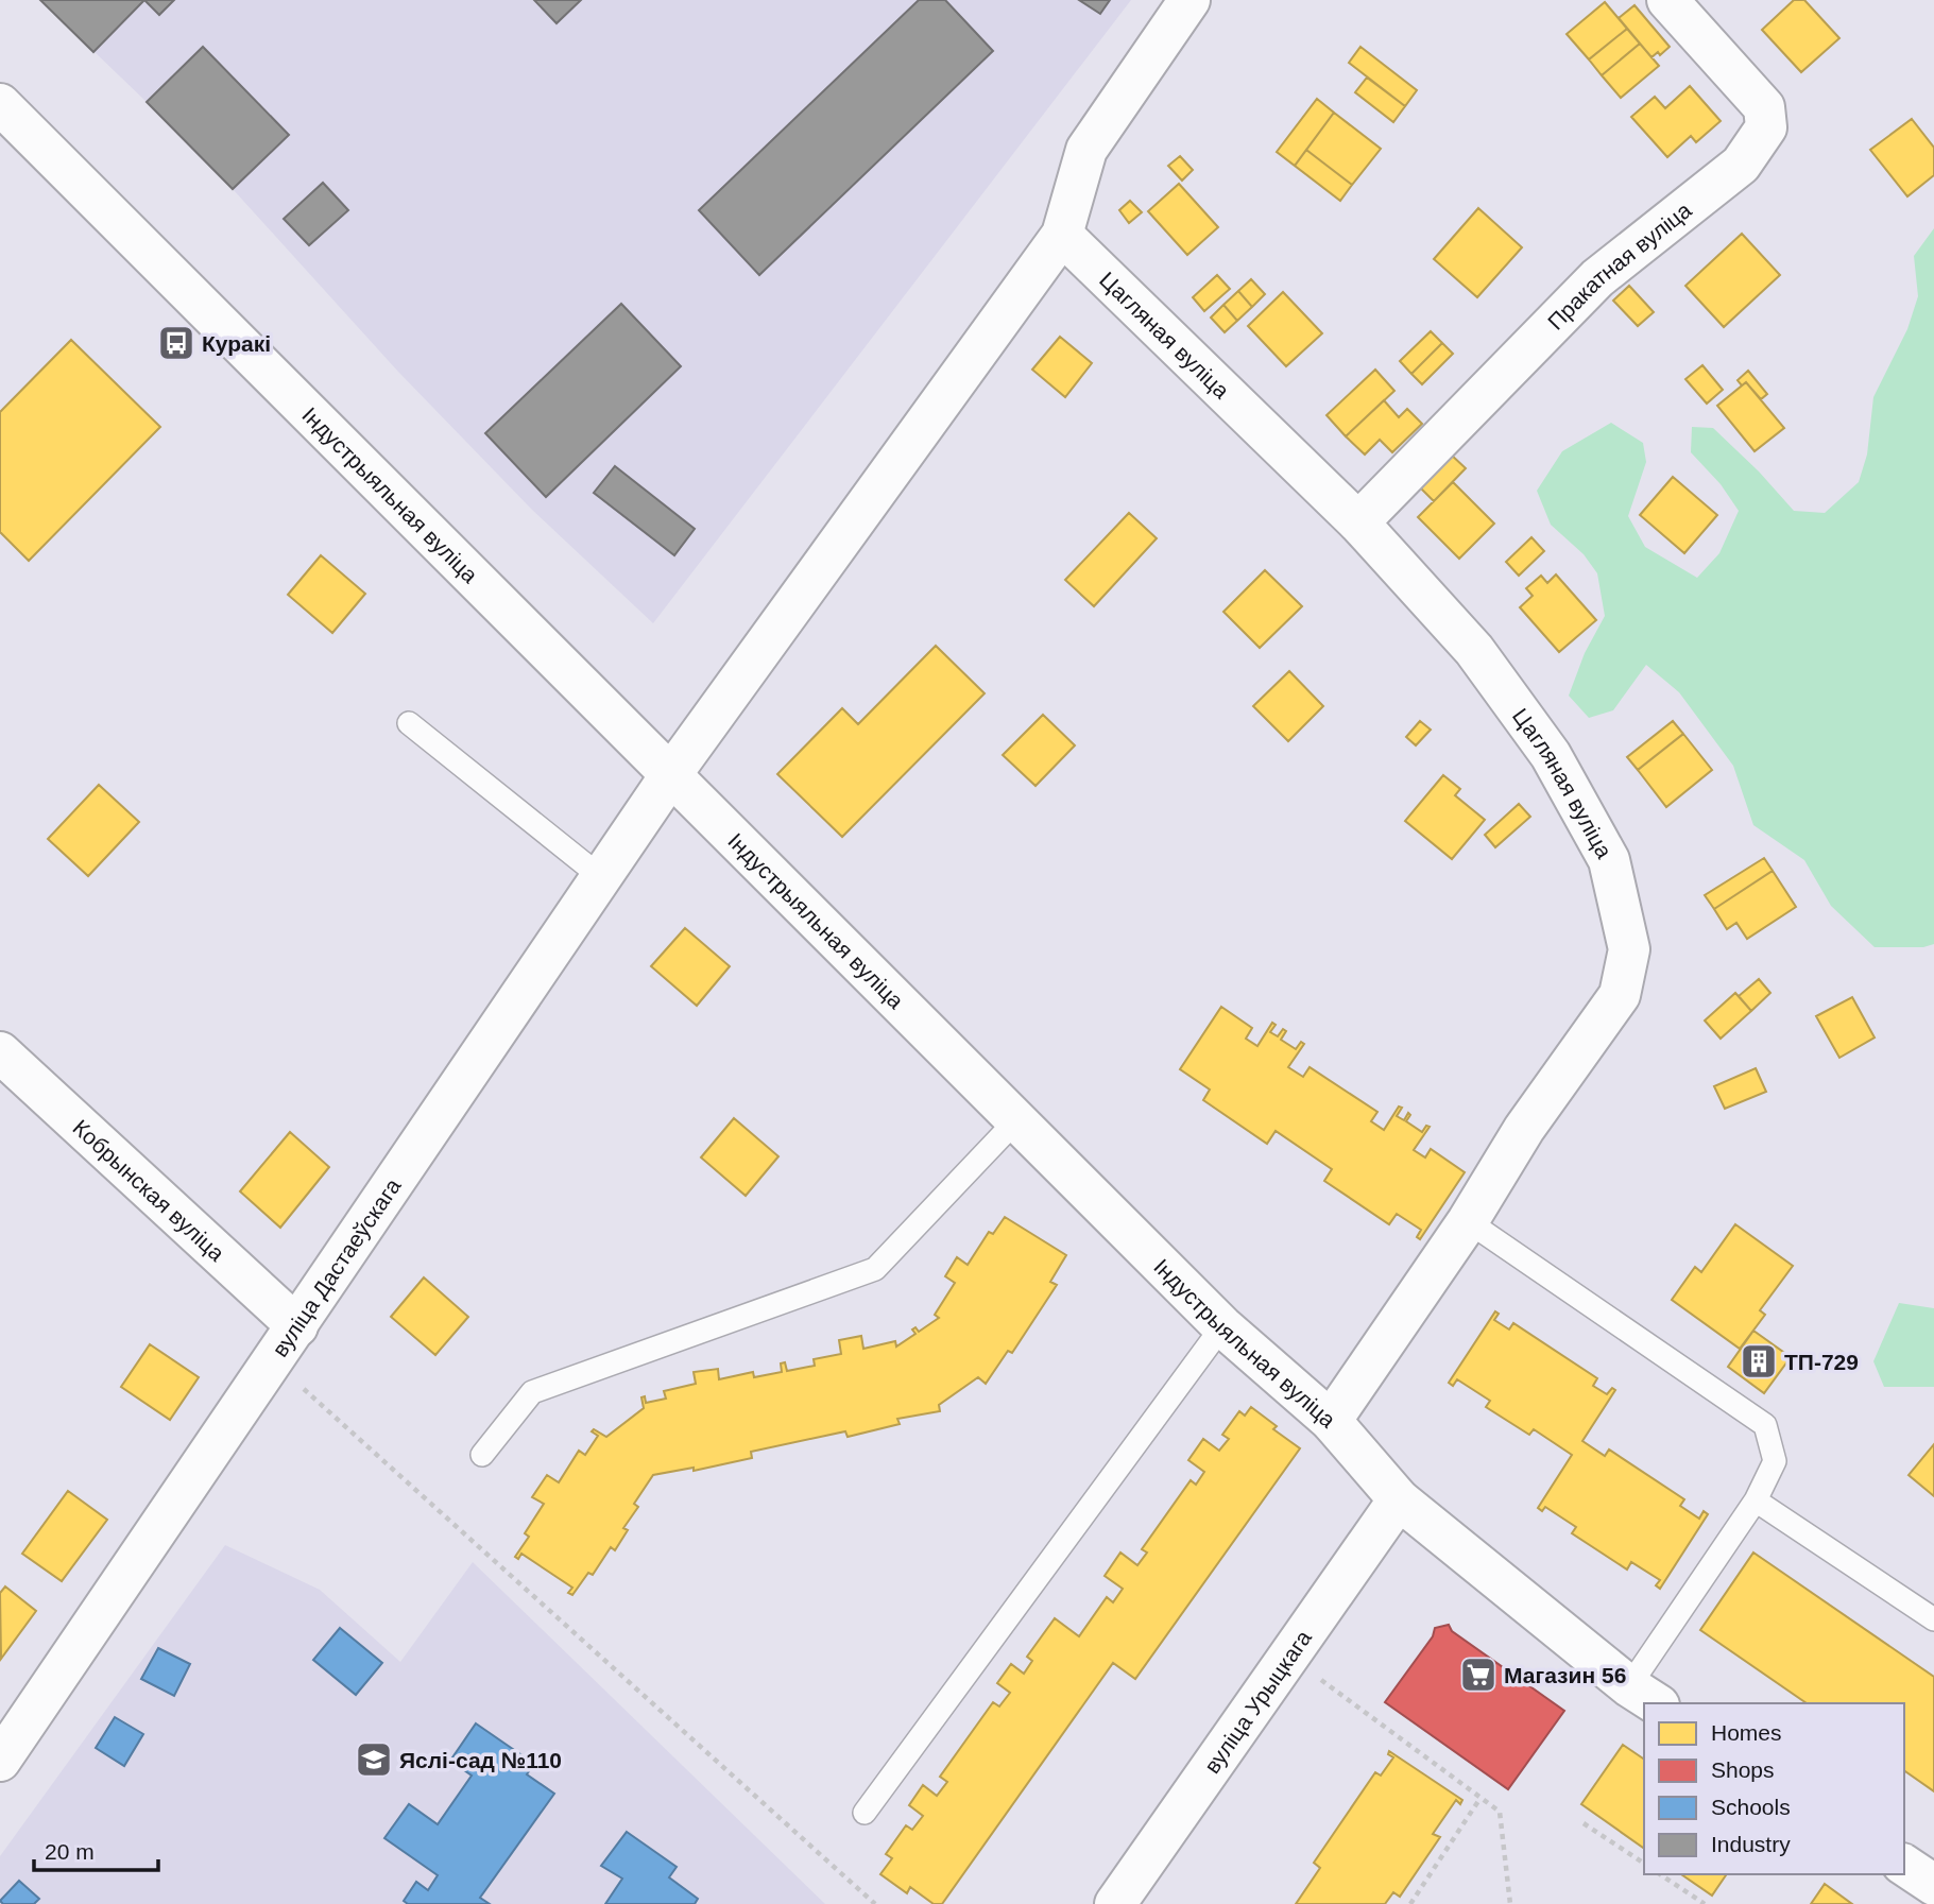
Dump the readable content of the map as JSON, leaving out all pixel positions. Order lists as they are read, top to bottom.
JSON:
{
  "streets": {
    "street": [
      "Пракатная вуліца",
      "Цагляная вуліца",
      "Індустрыяльная вуліца",
      "Кобрынская вуліца",
      "вуліца Дастаеўскага",
      "вуліца Урыцкага"
    ]
  },
  "crossings": [
    ["Пракатная вуліца", "Цагляная вуліца"],
    ["Цагляная вуліца", "Індустрыяльная вуліца"],
    ["Індустрыяльная вуліца", "вуліца Дастаеўскага"],
    ["Індустрыяльная вуліца", "вуліца Урыцкага"],
    ["Кобрынская вуліца", "вуліца Дастаеўскага"]
  ],
  "places": {
    "bus stop": ["Куракі"],
    "building": ["ТП-729"],
    "supermarket": ["Магазин 56"],
    "school or university": ["Яслі-сад №110"]
  },
  "legend": [
    "Homes",
    "Shops",
    "Schools",
    "Industry"
  ],
  "scale_bar": "20 m"
}
